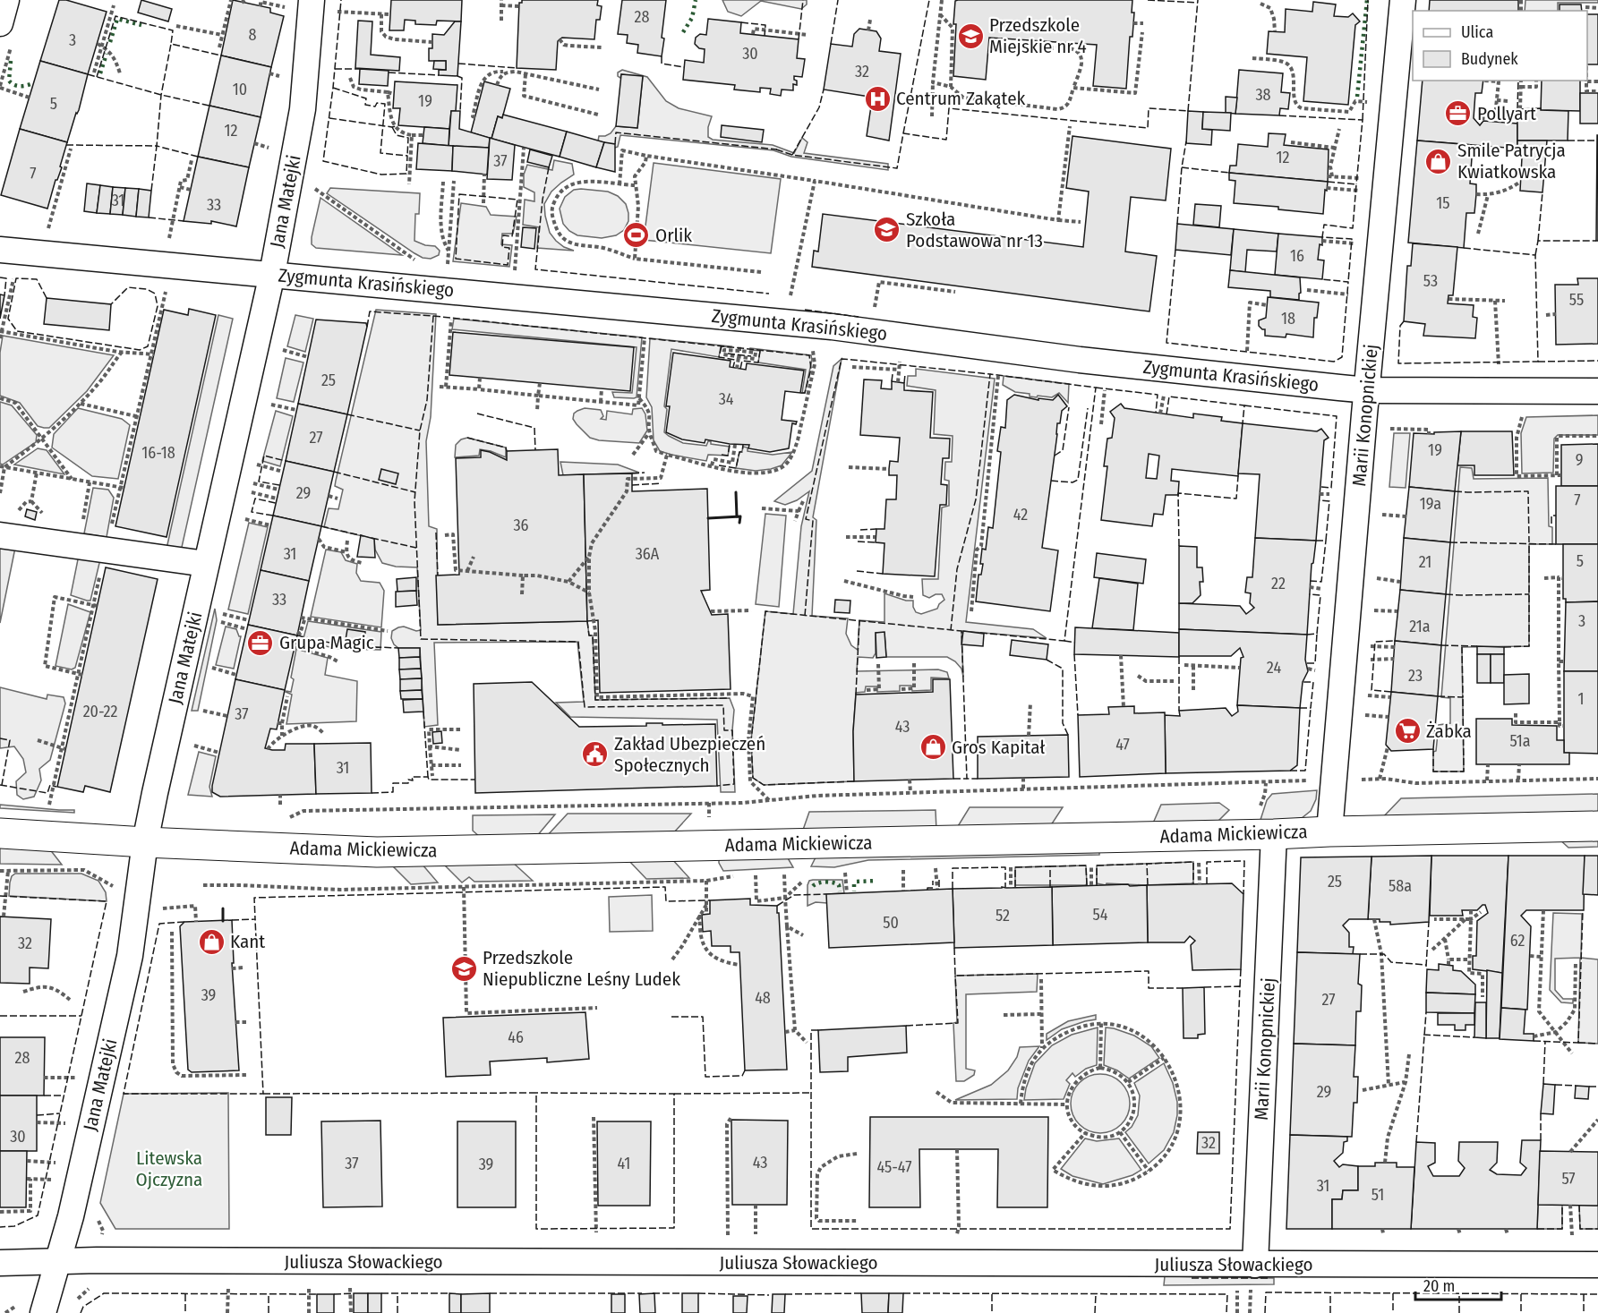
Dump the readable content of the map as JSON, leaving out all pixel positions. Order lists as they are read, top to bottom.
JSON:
{
  "streets": {
    "street": [
      "Jana Matejki",
      "Zygmunta Krasińskiego",
      "Marii Konopnickiej",
      "Adama Mickiewicza",
      "Juliusza Słowackiego"
    ]
  },
  "crossings": [
    ["Jana Matejki", "Zygmunta Krasińskiego"],
    ["Jana Matejki", "Adama Mickiewicza"],
    ["Jana Matejki", "Juliusza Słowackiego"],
    ["Zygmunta Krasińskiego", "Marii Konopnickiej"],
    ["Marii Konopnickiej", "Adama Mickiewicza"],
    ["Marii Konopnickiej", "Juliusza Słowackiego"]
  ],
  "parks": ["Litewska Ojczyzna"],
  "places": {
    "school or university": ["Przedszkole Miejskie nr 4", "Szkoła Podstawowa nr 13", "Przedszkole Niepubliczne Leśny Ludek"],
    "hospital": ["Centrum Zakątek"],
    "office": ["Pollyart", "Grupa Magic"],
    "shop": ["Smile Patrycja Kwiatkowska", "Gros Kapitał", "Kant"],
    "sports": ["Orlik"],
    "supermarket": ["Żabka"],
    "public building": ["Zakład Ubezpieczeń Społecznych"]
  },
  "house_numbers": [
    "28",
    "8",
    "3",
    "30",
    "32",
    "10",
    "38",
    "19",
    "5",
    "12",
    "12",
    "37",
    "7",
    "31",
    "15",
    "33",
    "16",
    "53",
    "55",
    "18",
    "25",
    "34",
    "27",
    "19",
    "16-18",
    "9",
    "29",
    "7",
    "19a",
    "42",
    "36",
    "31",
    "36A",
    "5",
    "21",
    "22",
    "33",
    "3",
    "21a",
    "24",
    "23",
    "1",
    "20-22",
    "37",
    "43",
    "51a",
    "47",
    "31",
    "25",
    "58a",
    "54",
    "52",
    "50",
    "62",
    "32",
    "39",
    "48",
    "27",
    "46",
    "28",
    "29",
    "30",
    "32",
    "43",
    "37",
    "41",
    "39",
    "45-47",
    "57",
    "31",
    "51"
  ],
  "legend": ["Ulica", "Budynek"],
  "scale_bar": "20 m"
}
